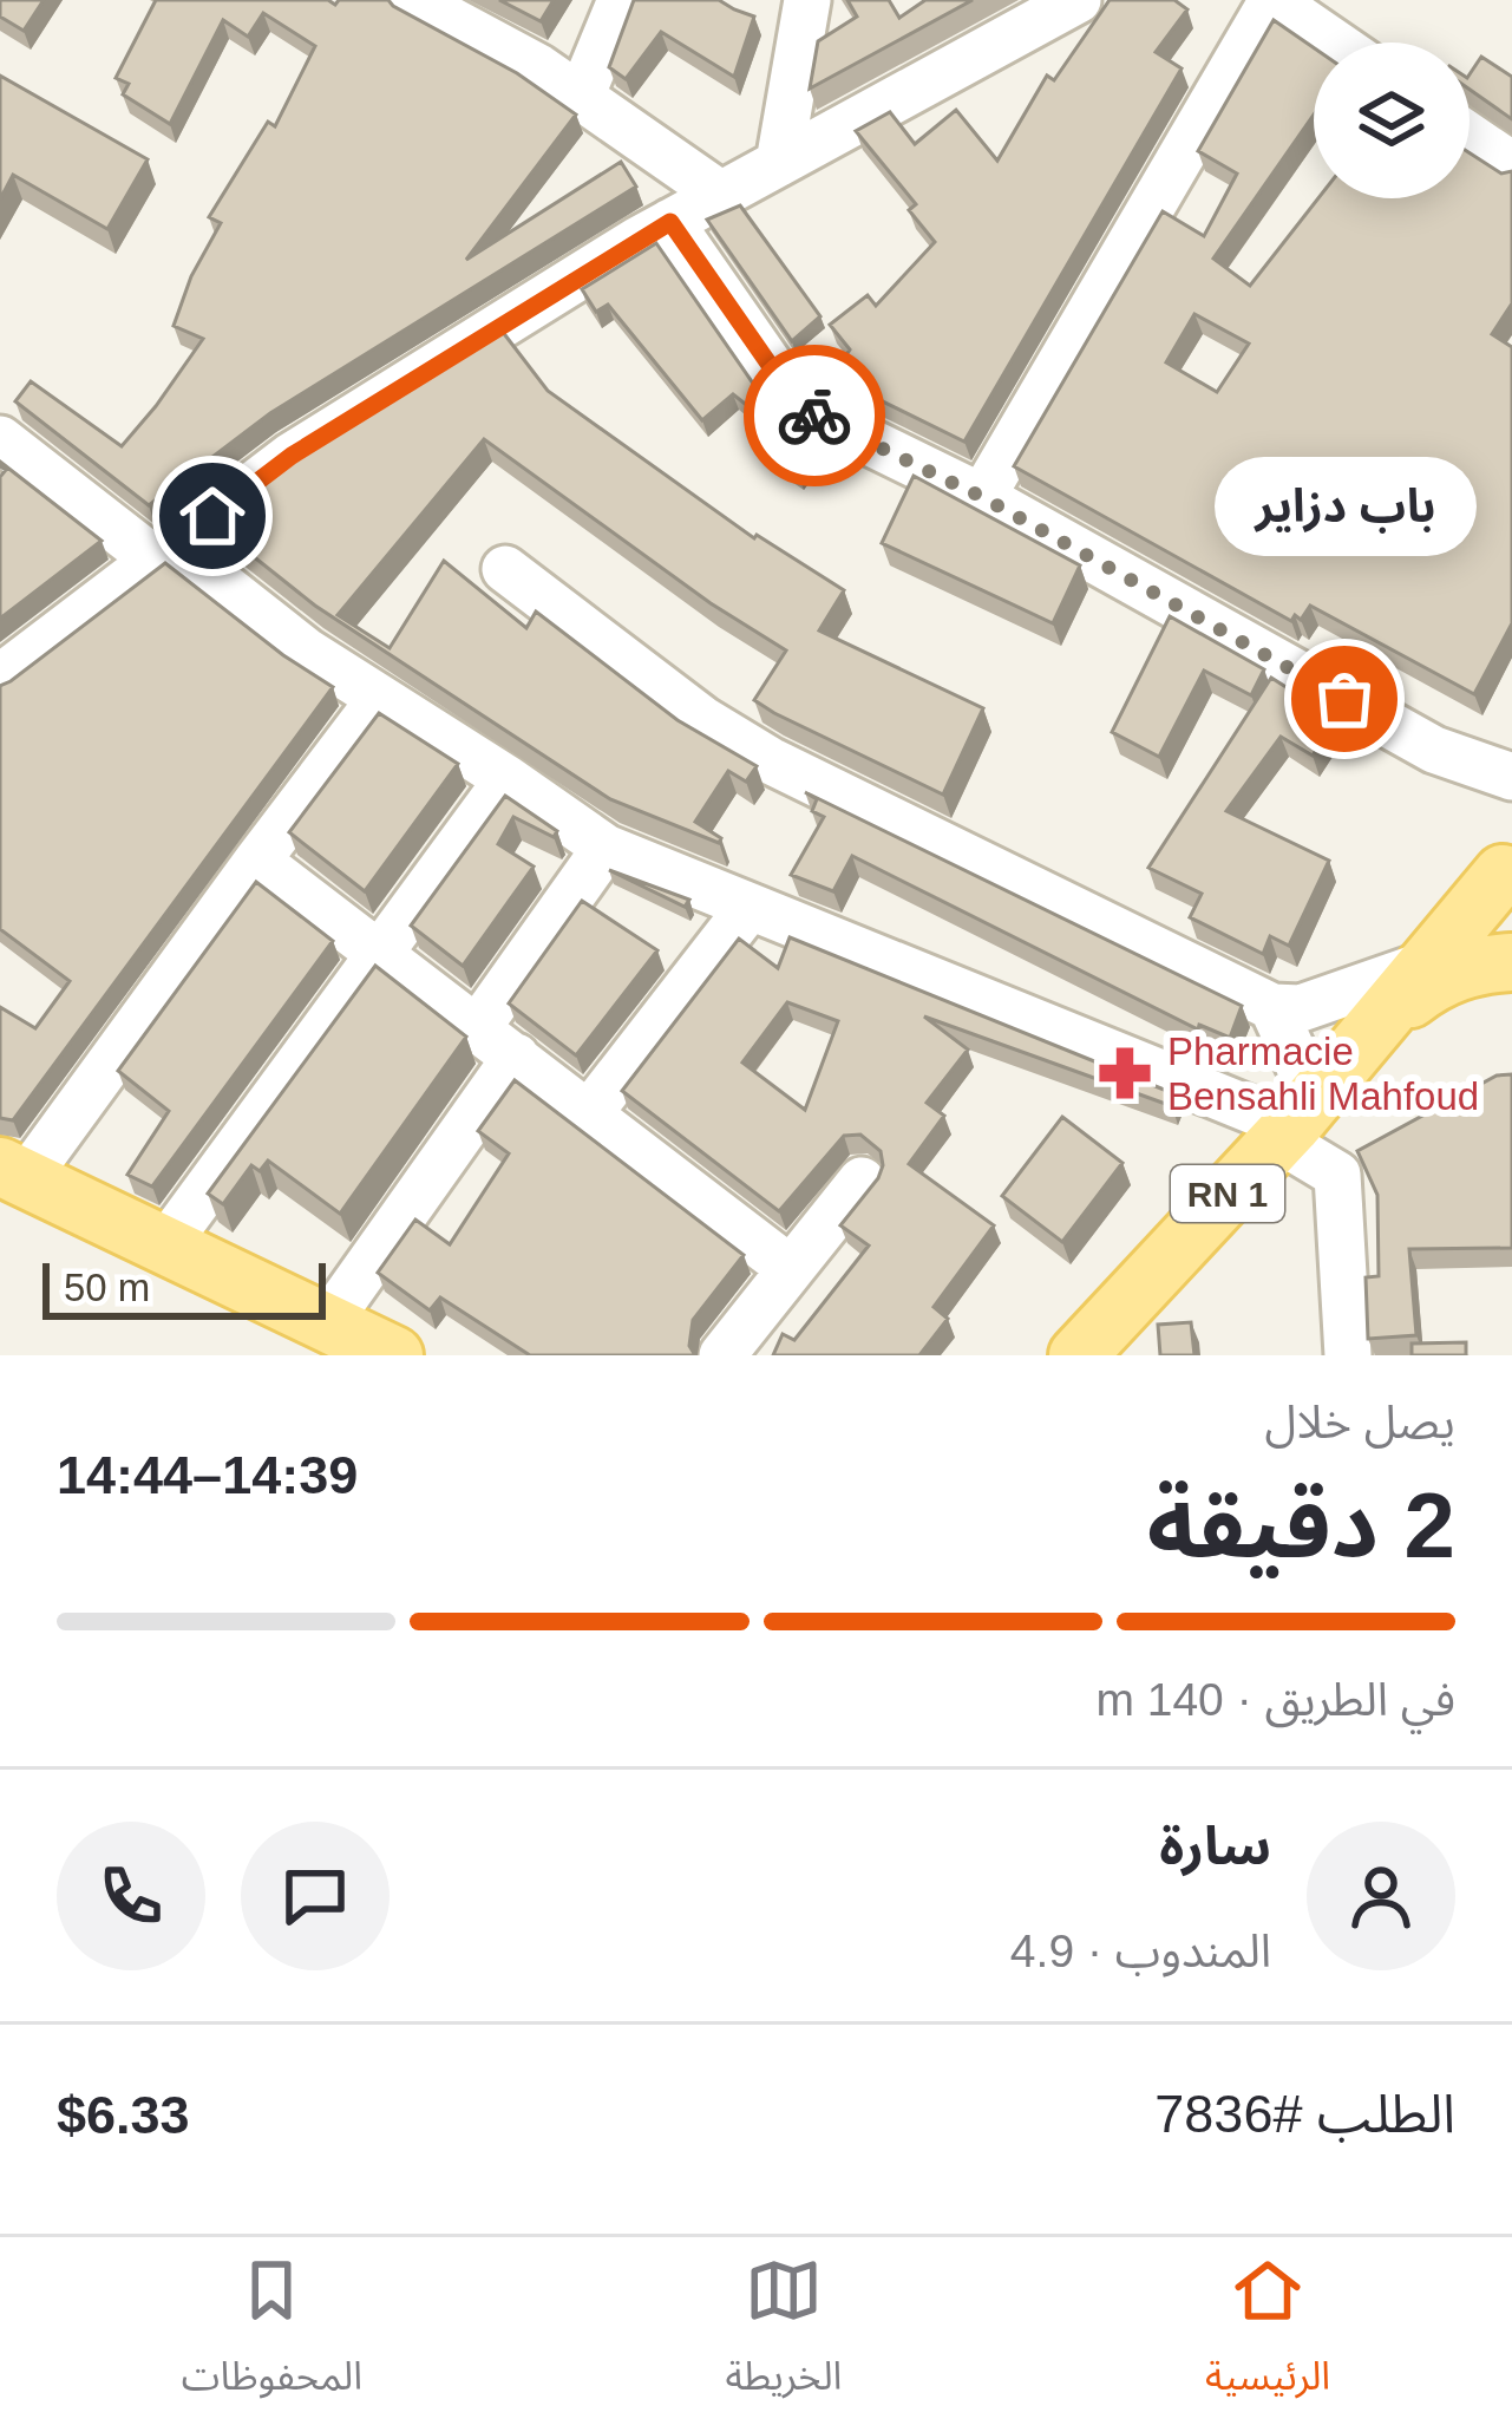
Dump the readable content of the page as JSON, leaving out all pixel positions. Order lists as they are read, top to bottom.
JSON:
{
  "streets": {
    "main road": ["RN 1"]
  },
  "places": {
    "other": ["باب دزاير"],
    "pharmacy": ["Pharmacie Bensahli Mahfoud"]
  },
  "scale_bar": "50 m",
  "page": {
    "bubble": "باب دزاير",
    "scale": "50 m",
    "heading": ["2 دقيقة", "يصل خلال", "14:39–14:44"],
    "panel": [
      "سارة",
      "المندوب · 4.9",
      "الطلب #7836",
      "$6.33"
    ],
    "bar": "في الطريق · 140 m",
    "tabs": ["الرئيسية", "الخريطة", "المحفوظات"]
  }
}
